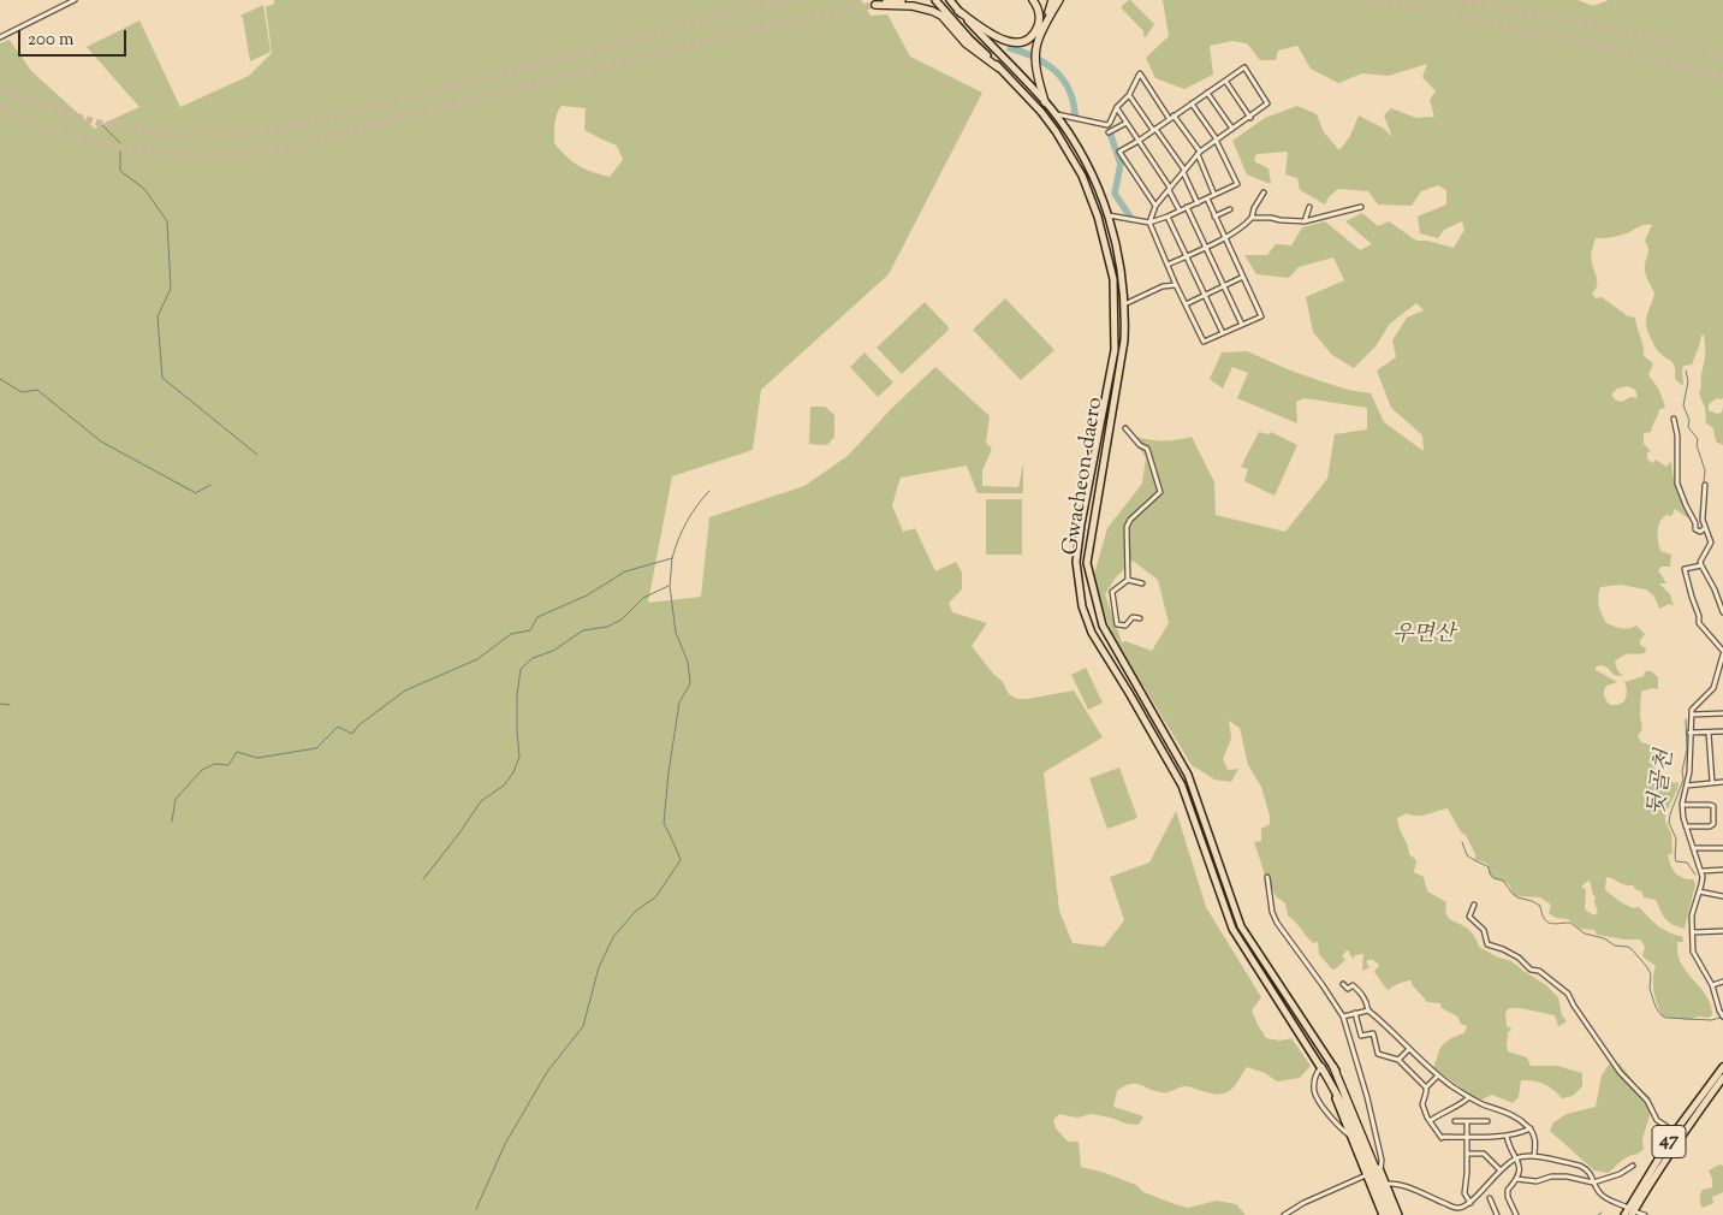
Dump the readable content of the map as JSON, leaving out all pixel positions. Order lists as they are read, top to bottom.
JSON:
{
  "streets": {
    "main road": ["Gwacheon-daero", "47"]
  },
  "water": ["뒷골천"],
  "parks": ["우면산"],
  "scale_bar": "200 m"
}
